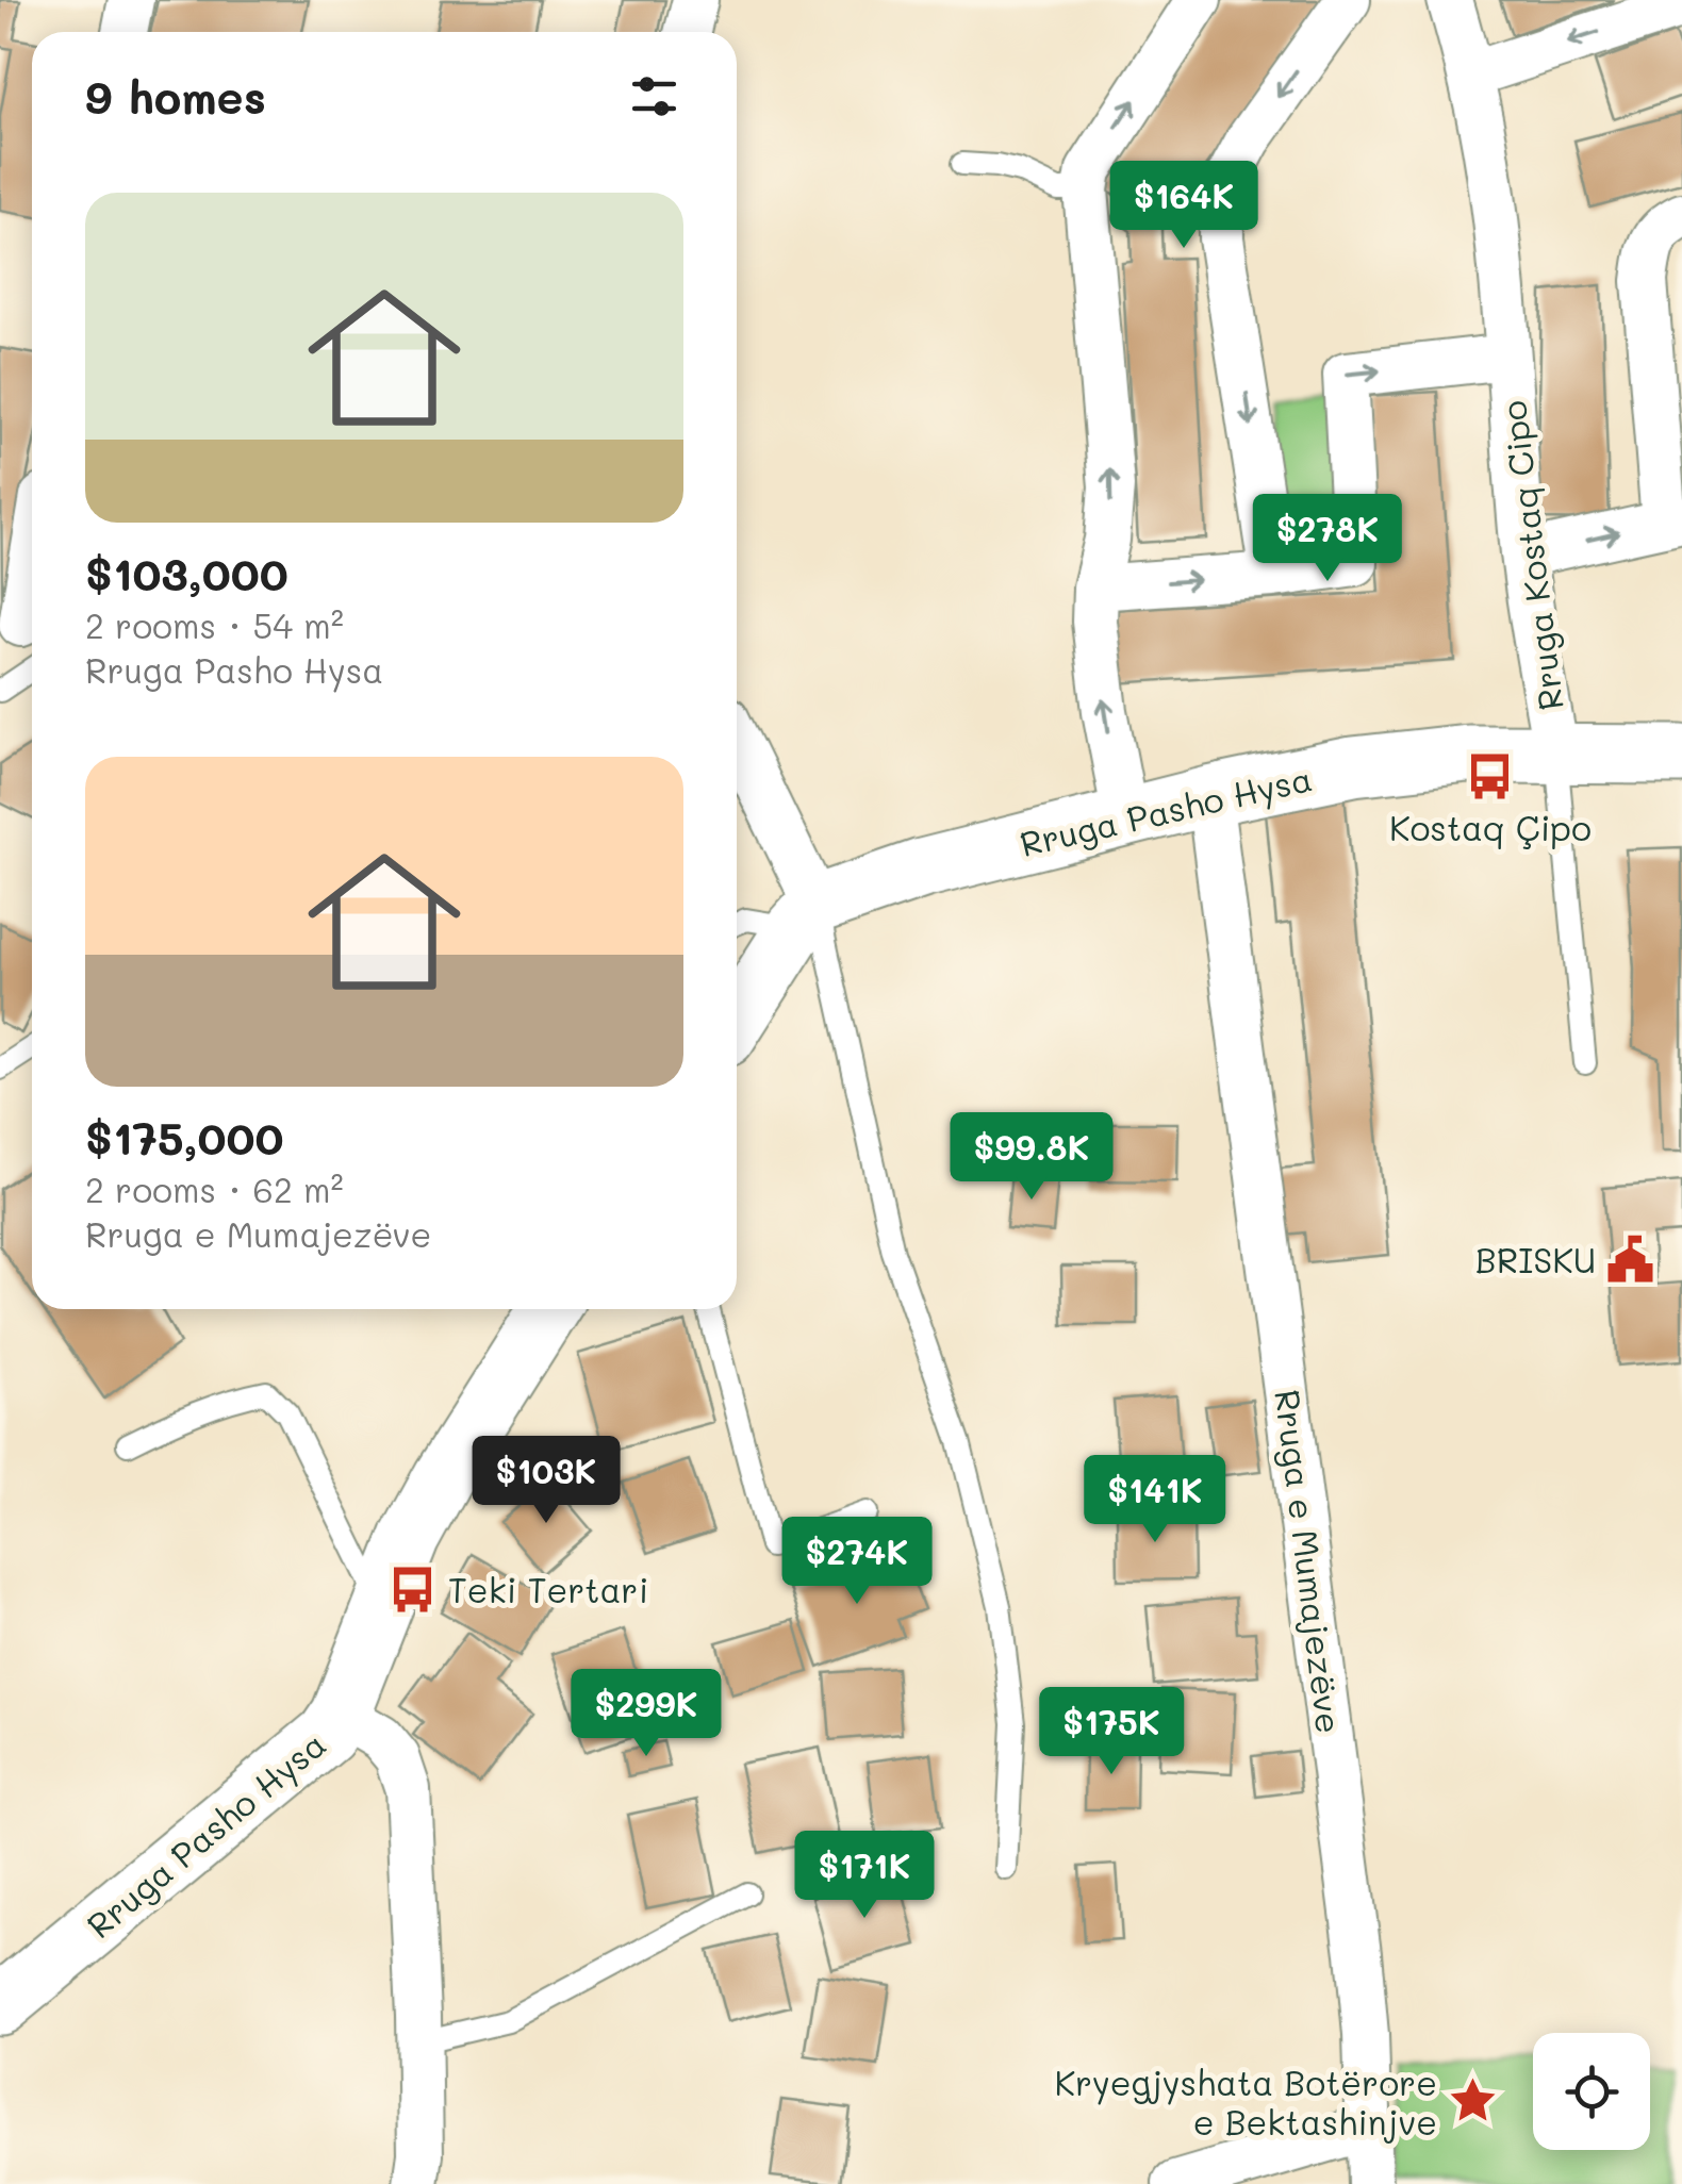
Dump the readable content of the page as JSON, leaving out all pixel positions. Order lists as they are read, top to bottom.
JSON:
{
  "streets": {
    "main road": ["Rruga Pasho Hysa"],
    "street": ["Rruga Kostaq Cipo", "Rruga e Mumajezëve"]
  },
  "crossings": [
    ["Rruga Kostaq Cipo", "Rruga Pasho Hysa"],
    ["Rruga Pasho Hysa", "Rruga e Mumajezëve"]
  ],
  "places": {
    "bus stop": ["Kostaq Çipo", "Teki Tertari"],
    "public building": ["BRISKU"],
    "place": ["Kryegjyshata Botërore e Bektashinjve"]
  },
  "page": {
    "heading": "9 homes",
    "list": [
      {
        "name": "$103,000",
        "note": "2 rooms · 54 m² · Rruga Pasho Hysa"
      },
      {
        "name": "$175,000",
        "note": "2 rooms · 62 m² · Rruga e Mumajezëve"
      }
    ],
    "price": [
      "$164K",
      "$278K",
      "$99.8K",
      "$103K",
      "$141K",
      "$274K",
      "$299K",
      "$175K",
      "$171K"
    ]
  }
}
